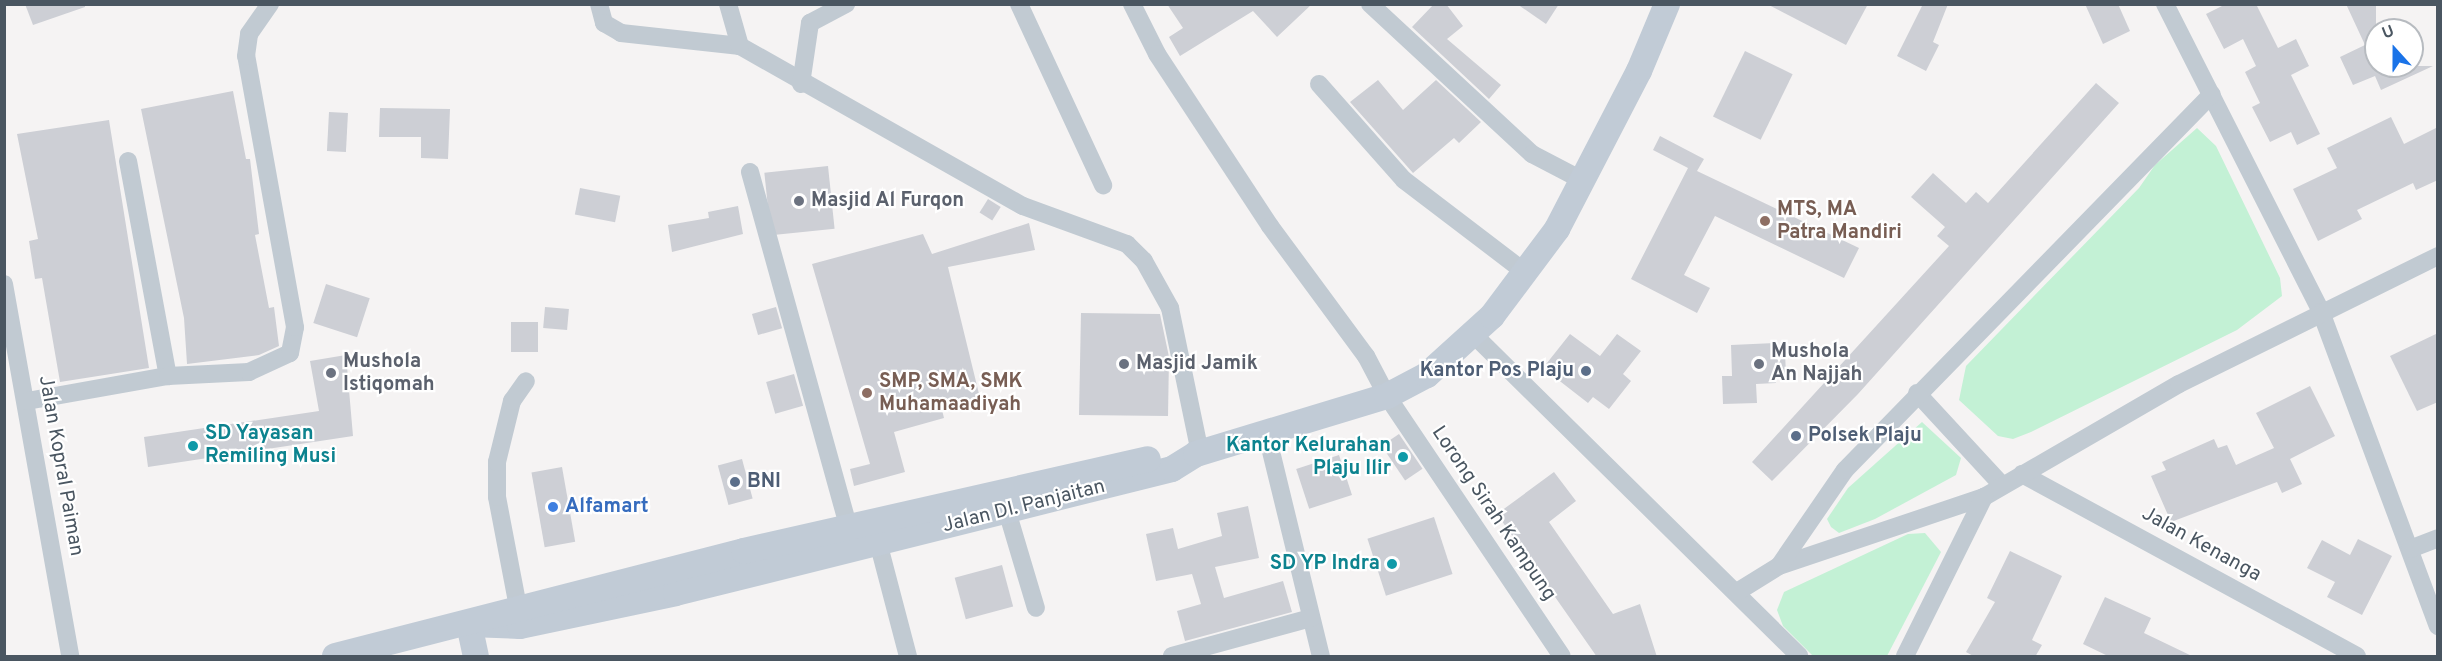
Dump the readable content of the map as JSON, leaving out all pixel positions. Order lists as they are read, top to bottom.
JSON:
{
  "streets": {
    "main road": ["Jalan DI. Panjaitan"],
    "street": ["Jalan Kopral Paiman", "Lorong Sirah Kampung", "Jalan Kenanga"]
  },
  "crossings": [
    ["Jalan DI. Panjaitan", "Lorong Sirah Kampung"]
  ],
  "places": [
    "Masjid Al Furqon",
    "MTS, MA Patra Mandiri",
    "Masjid Jamik",
    "Mushola An Najjah",
    "Kantor Pos Plaju",
    "Mushola Istiqomah",
    "SMP, SMA, SMK Muhamaadiyah",
    "Polsek Plaju",
    "SD Yayasan Remiling Musi",
    "Kantor Kelurahan Plaju Ilir",
    "BNI",
    "Alfamart",
    "SD YP Indra"
  ],
  "north": "top"
}
